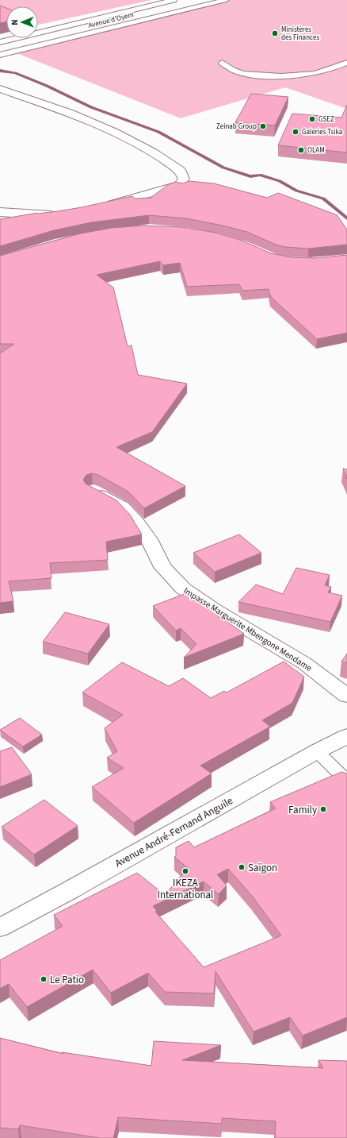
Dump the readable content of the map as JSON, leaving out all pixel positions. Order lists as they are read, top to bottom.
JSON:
{
  "streets": {
    "street": ["Impasse Marguerite Mbengone Mendame", "Avenue André-Fernand Anguile"],
    "lane": ["Avenue d'Oyem"]
  },
  "places": [
    "Ministères des Finances",
    "GSEZ",
    "Zeinab Group",
    "Galeries Tsika",
    "OLAM",
    "Family",
    "Saïgon",
    "IKEZA International",
    "Le Patio"
  ],
  "north": "left"
}
